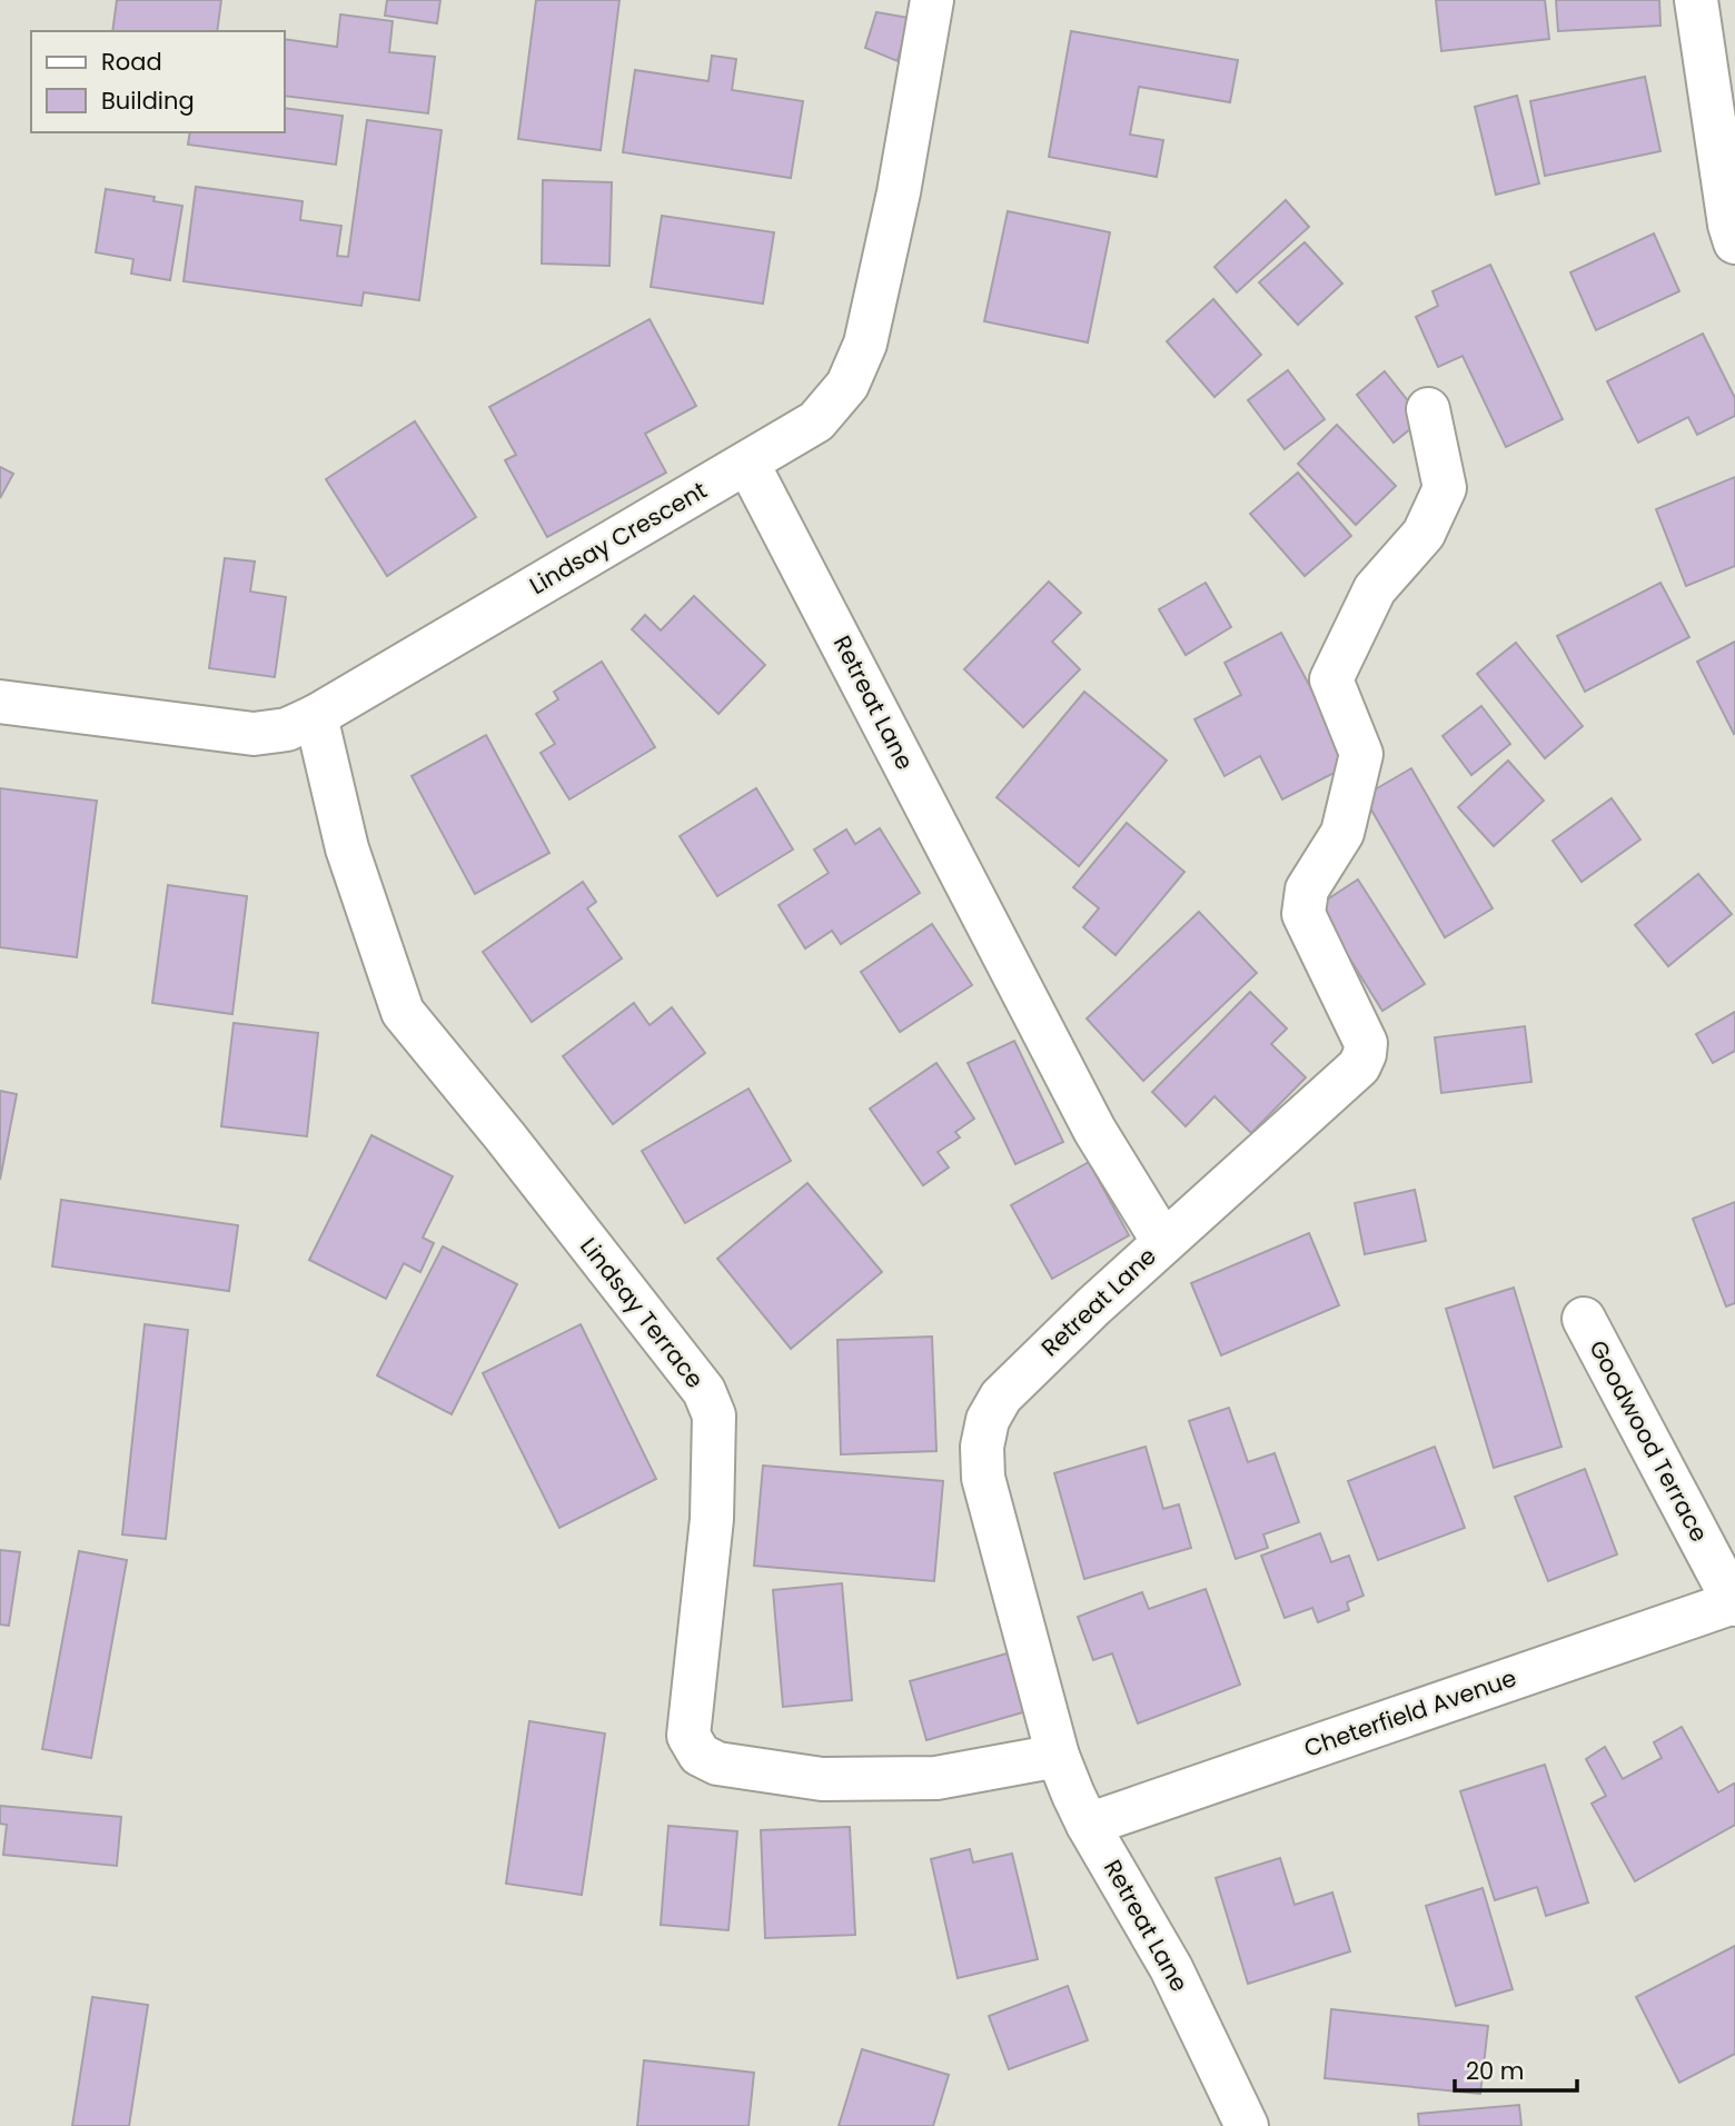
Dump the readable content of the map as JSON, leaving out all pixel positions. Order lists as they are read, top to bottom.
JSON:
{
  "streets": {
    "street": [
      "Lindsay Crescent",
      "Retreat Lane",
      "Lindsay Terrace",
      "Goodwood Terrace",
      "Cheterfield Avenue"
    ]
  },
  "crossings": [
    ["Lindsay Crescent", "Retreat Lane"],
    ["Lindsay Crescent", "Lindsay Terrace"],
    ["Retreat Lane", "Lindsay Terrace"],
    ["Retreat Lane", "Cheterfield Avenue"],
    ["Goodwood Terrace", "Cheterfield Avenue"]
  ],
  "legend": ["Road", "Building"],
  "scale_bar": "20 m"
}
